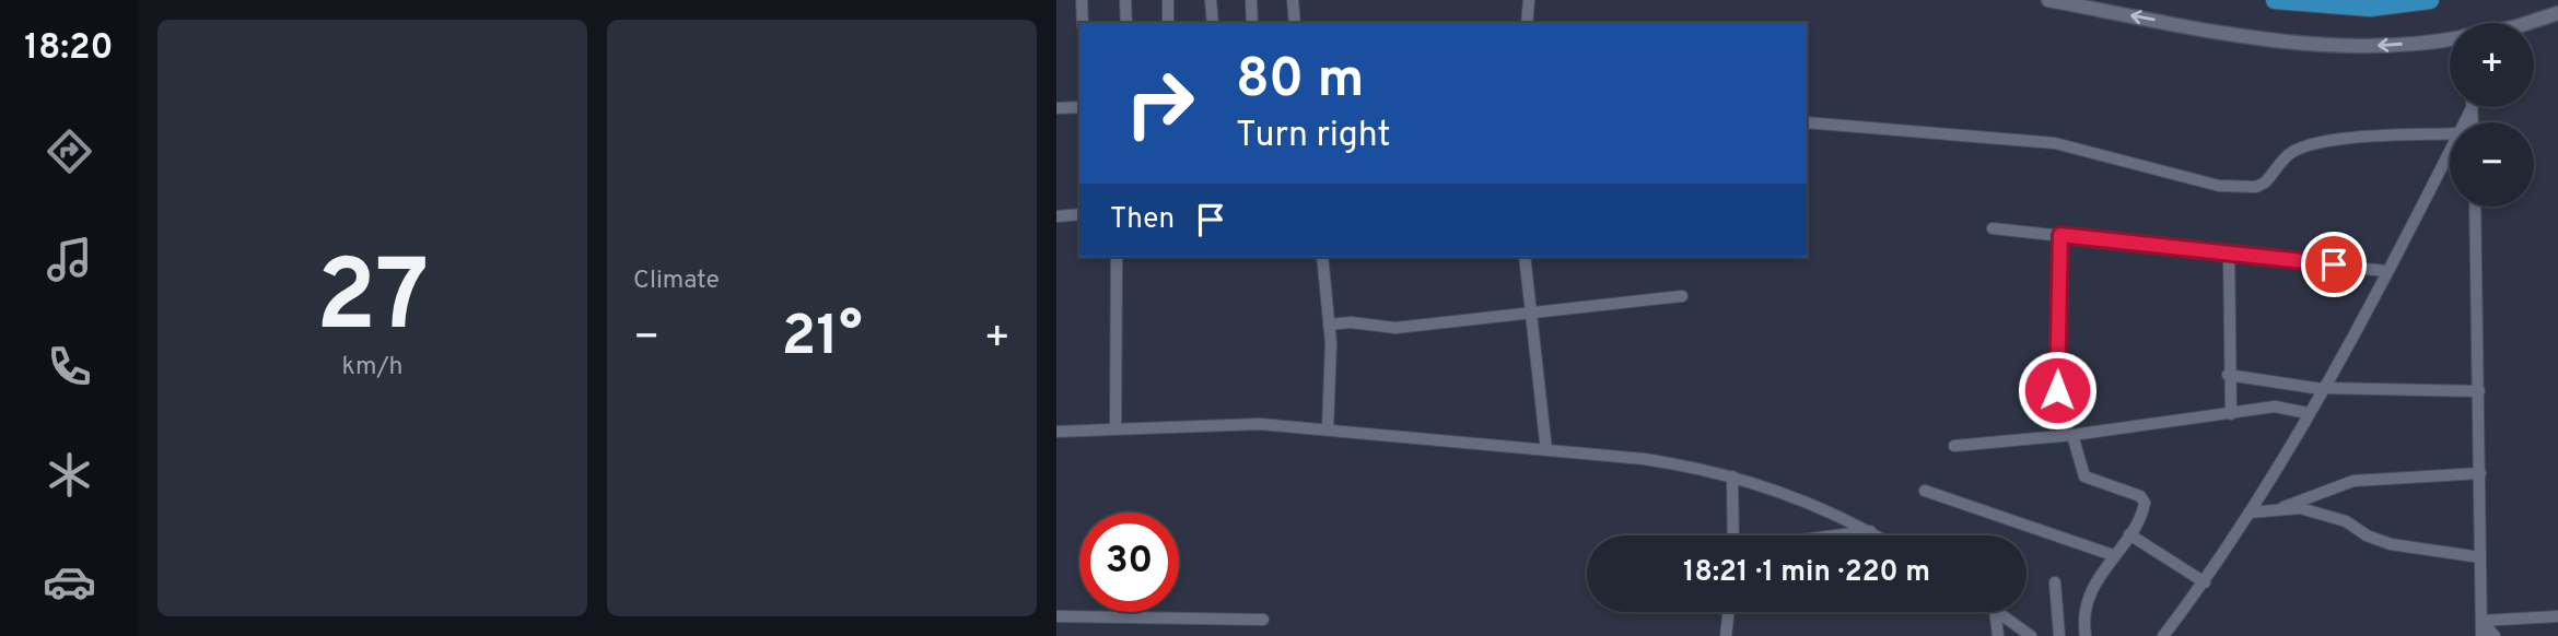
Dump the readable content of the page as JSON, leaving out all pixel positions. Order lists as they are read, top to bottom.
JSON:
{
  "page": {
    "tabs": "18:20",
    "tile": [
      ["27", "km/h"],
      "Climate"
    ],
    "map_buttons": ["+", "−"],
    "turn": ["80 m", "Turn right"],
    "then": "Then",
    "heat": ["−", "21°", "+"],
    "limit": "30",
    "trip": "18:21 · 1 min · 220 m"
  }
}
